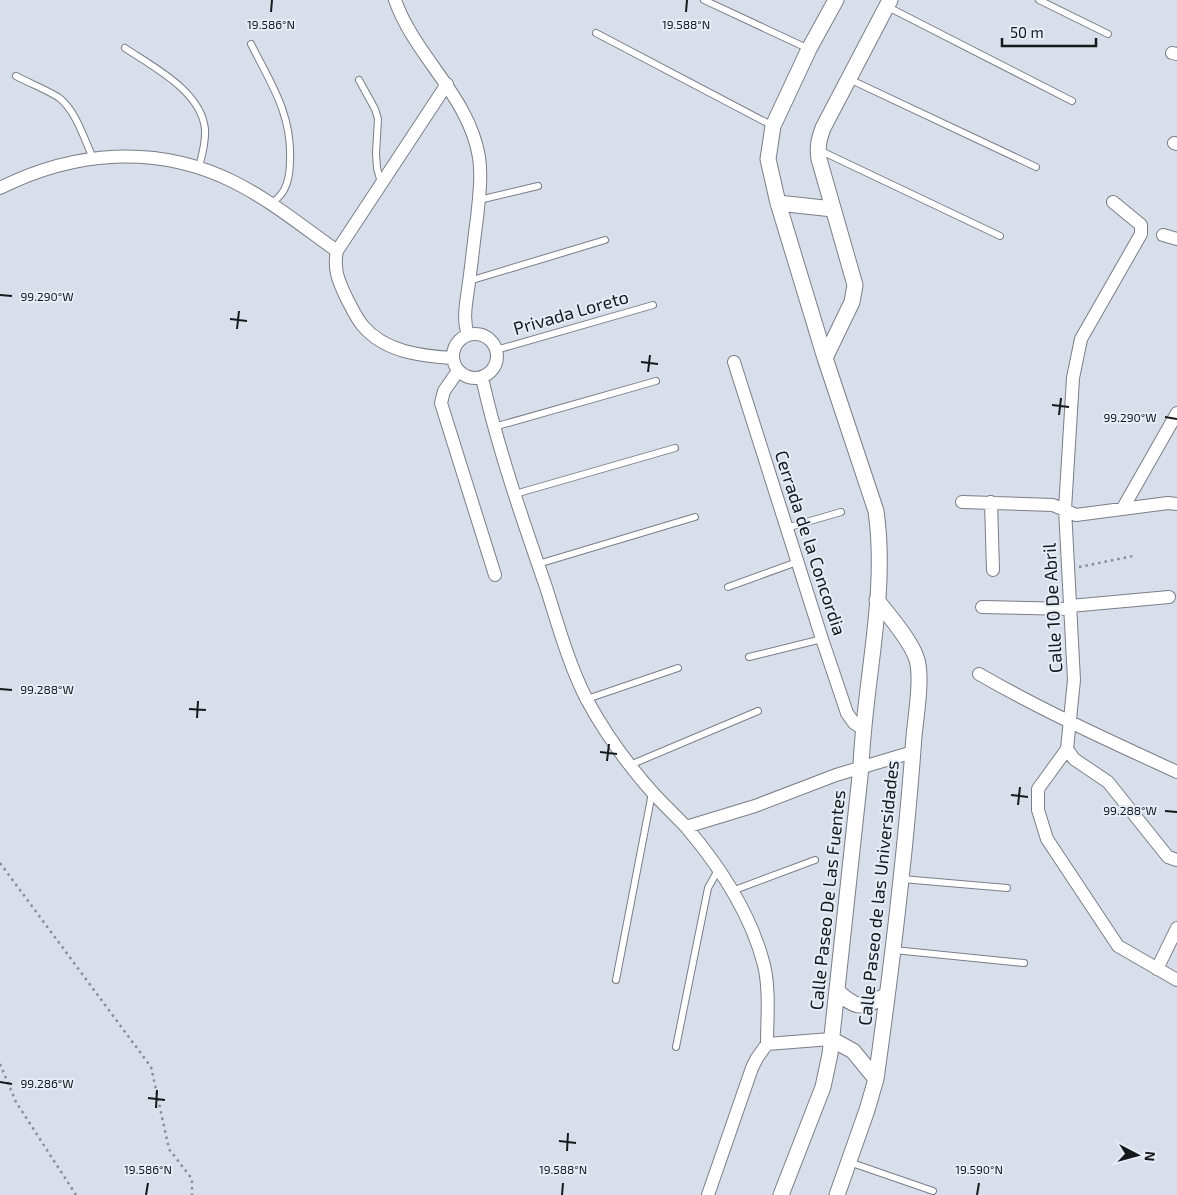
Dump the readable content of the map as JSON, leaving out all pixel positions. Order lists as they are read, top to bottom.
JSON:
{
  "streets": {
    "street": [
      "Cerrada de la Concordia",
      "Calle 10 De Abril",
      "Calle Paseo de las Universidades",
      "Calle Paseo De Las Fuentes"
    ],
    "lane": ["Privada Loreto"]
  },
  "crossings": [
    ["Cerrada de la Concordia", "Calle Paseo De Las Fuentes"],
    ["Calle Paseo de las Universidades", "Calle Paseo De Las Fuentes"]
  ],
  "scale_bar": "50 m",
  "north": "right",
  "coordinates": [
    "19.586°N",
    "19.588°N",
    "99.290°W",
    "99.288°W",
    "99.286°W",
    "19.590°N"
  ]
}
